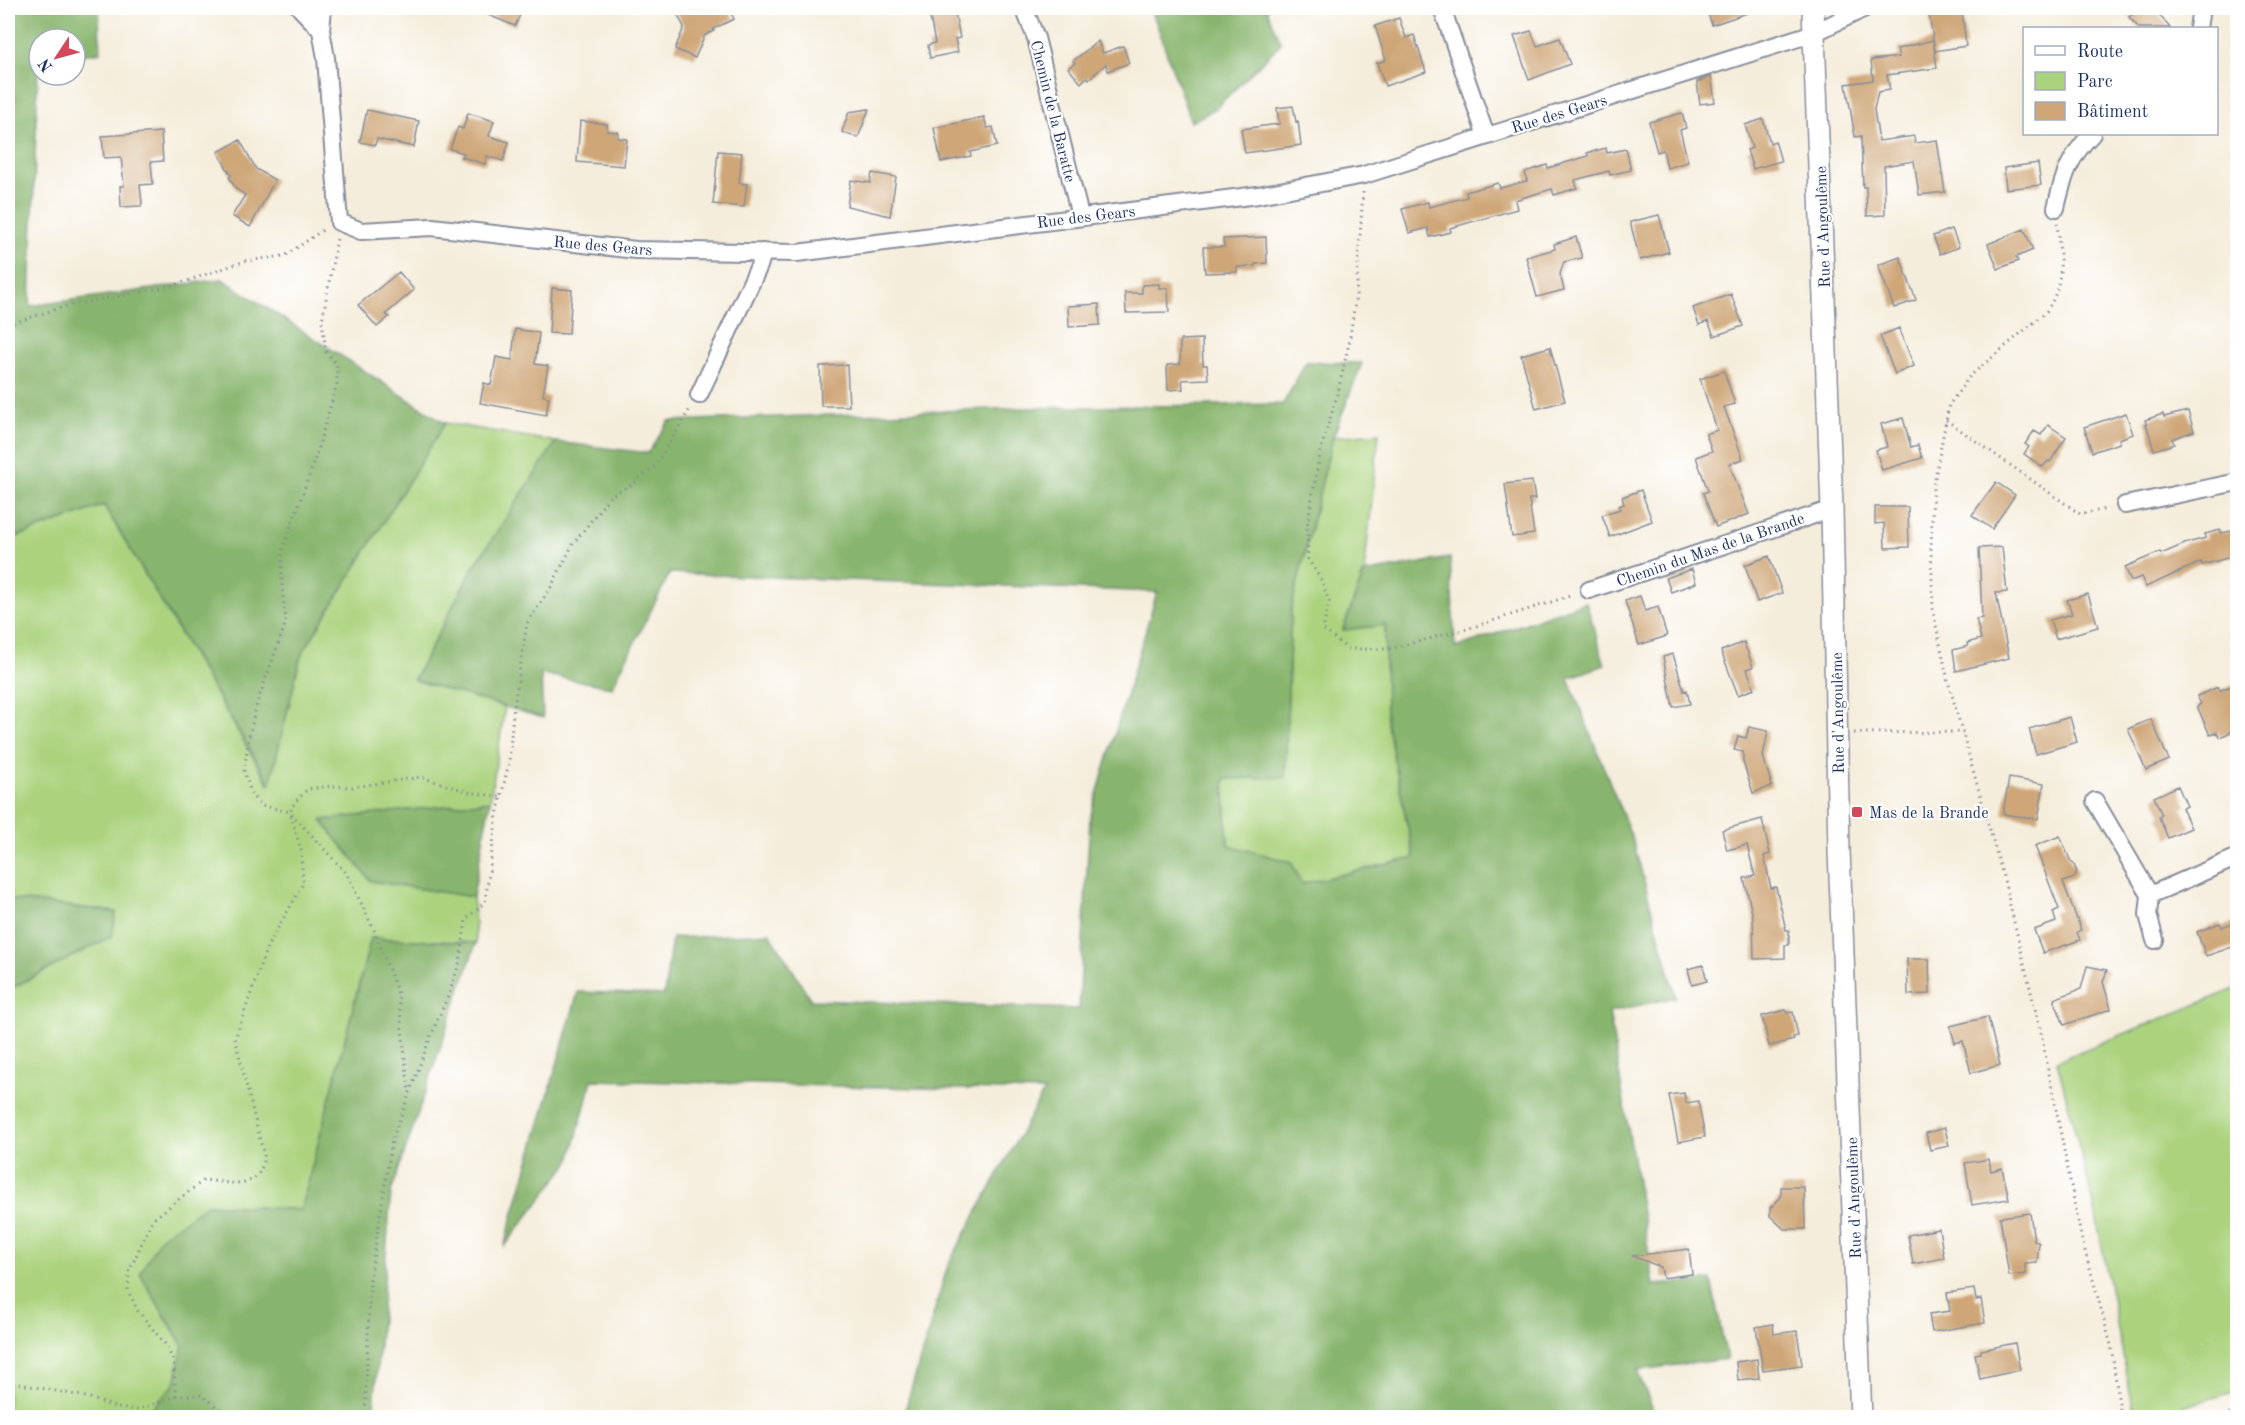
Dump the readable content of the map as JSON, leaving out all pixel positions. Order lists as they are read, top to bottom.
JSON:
{
  "streets": {
    "street": [
      "Chemin de la Baratte",
      "Rue des Gears",
      "Rue d'Angoulême",
      "Chemin du Mas de la Brande"
    ]
  },
  "crossings": [
    ["Chemin de la Baratte", "Rue des Gears"],
    ["Rue des Gears", "Rue d'Angoulême"],
    ["Rue d'Angoulême", "Chemin du Mas de la Brande"]
  ],
  "places": {
    "transit": ["Mas de la Brande"]
  },
  "legend": ["Route", "Parc", "Bâtiment"],
  "north": "bottom left"
}
